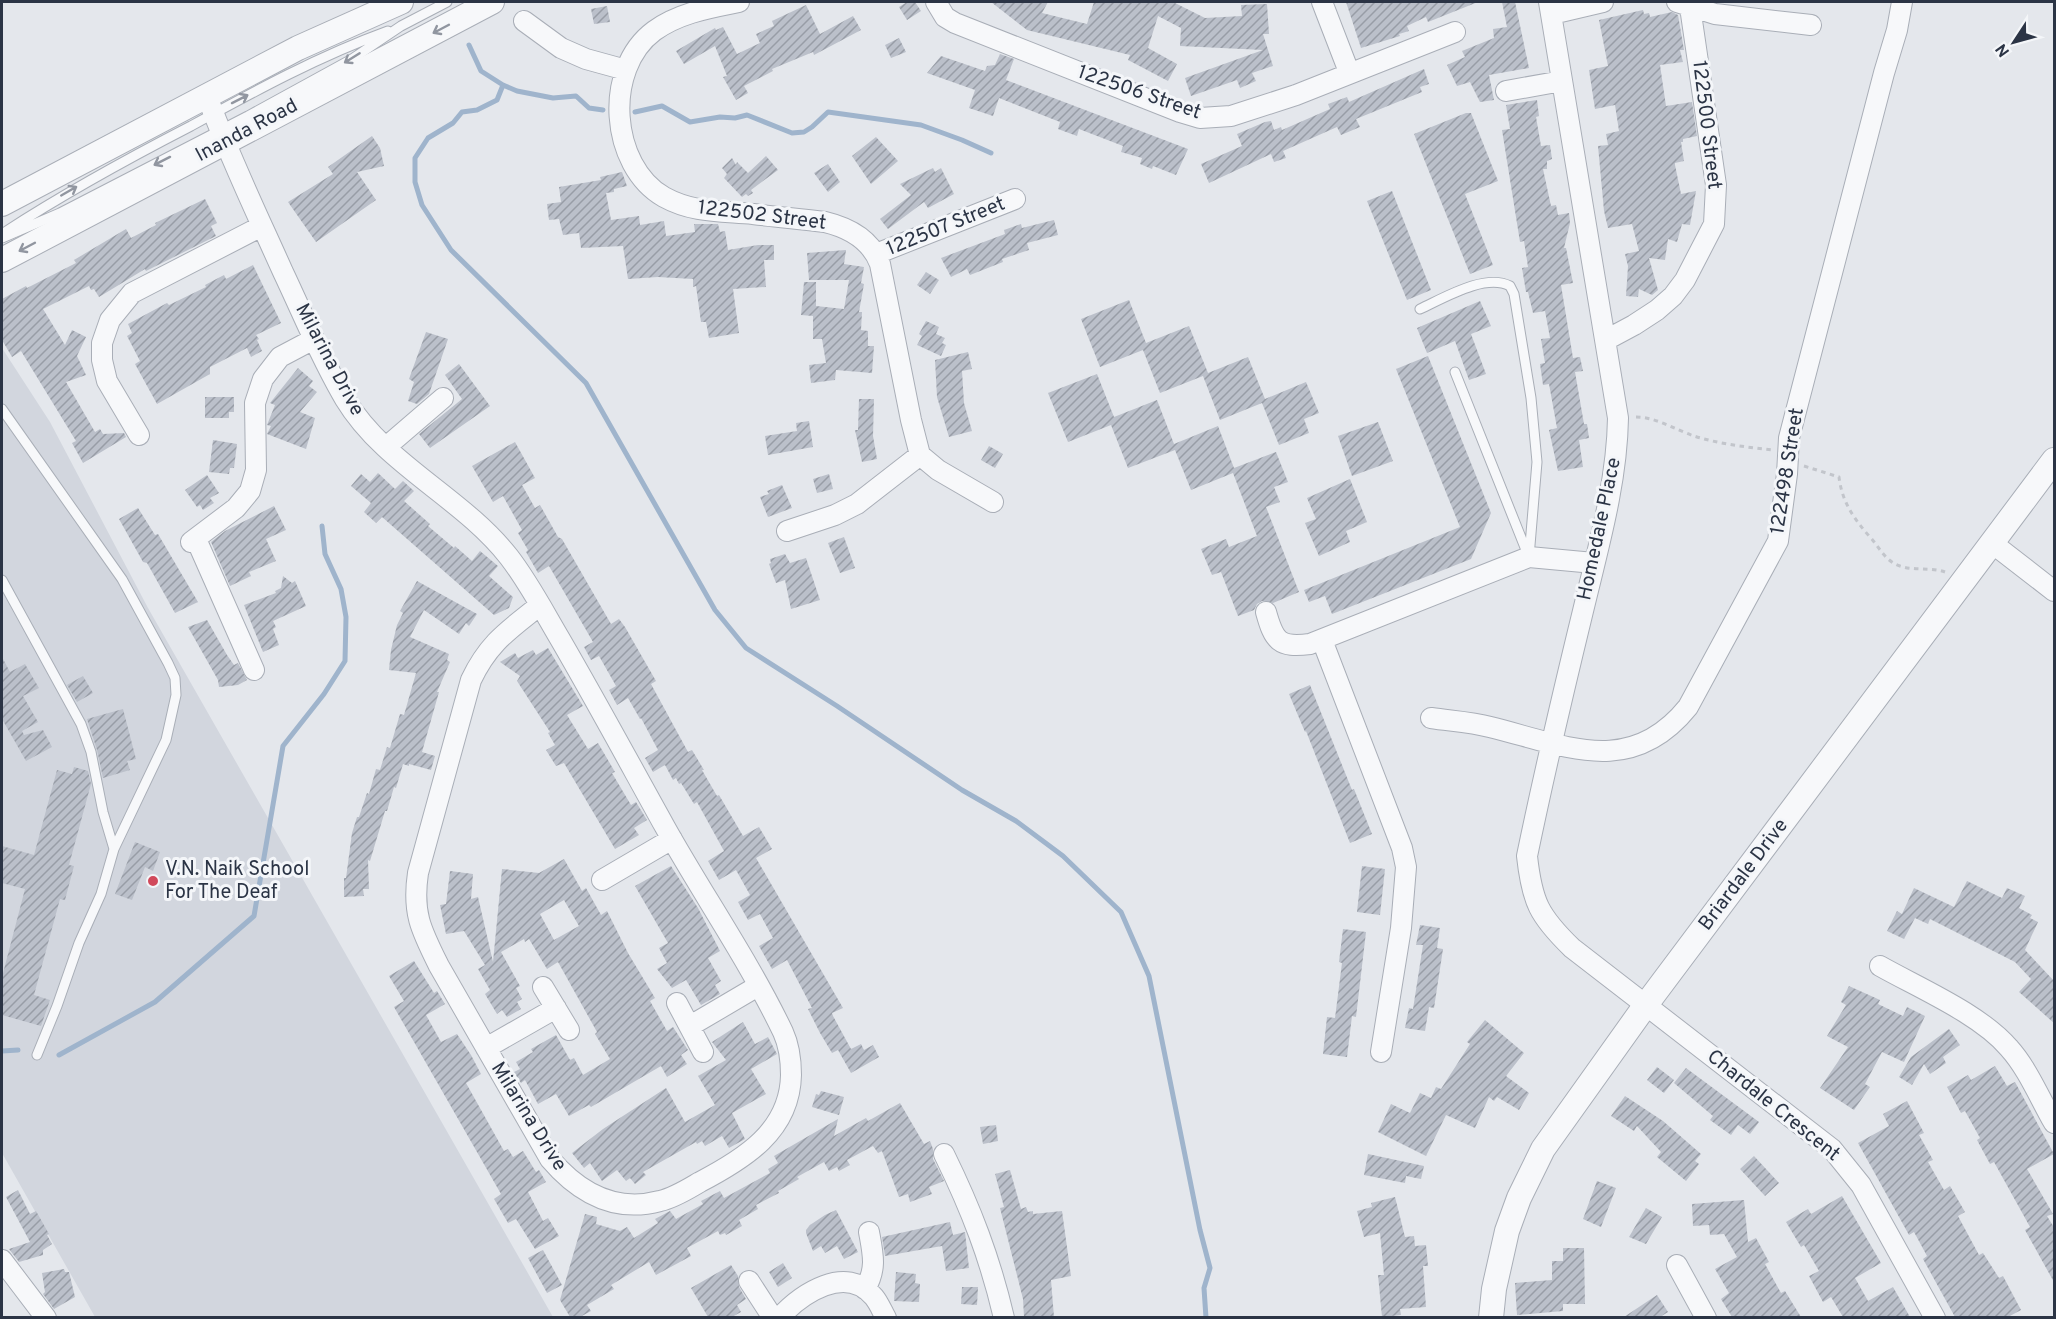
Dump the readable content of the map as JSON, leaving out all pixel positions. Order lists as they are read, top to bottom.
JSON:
{
  "streets": {
    "street": [
      "122506 Street",
      "122500 Street",
      "Inanda Road",
      "122502 Street",
      "122507 Street",
      "Milarina Drive",
      "122498 Street",
      "Homedale Place",
      "Briardale Drive",
      "Chardale Crescent"
    ]
  },
  "crossings": [
    ["122500 Street", "Homedale Place"],
    ["Inanda Road", "Milarina Drive"],
    ["122502 Street", "122507 Street"],
    ["122498 Street", "Homedale Place"],
    ["Homedale Place", "Briardale Drive"],
    ["Homedale Place", "Chardale Crescent"],
    ["Briardale Drive", "Chardale Crescent"]
  ],
  "places": ["V.N. Naik School For The Deaf"],
  "north": "bottom left"
}
